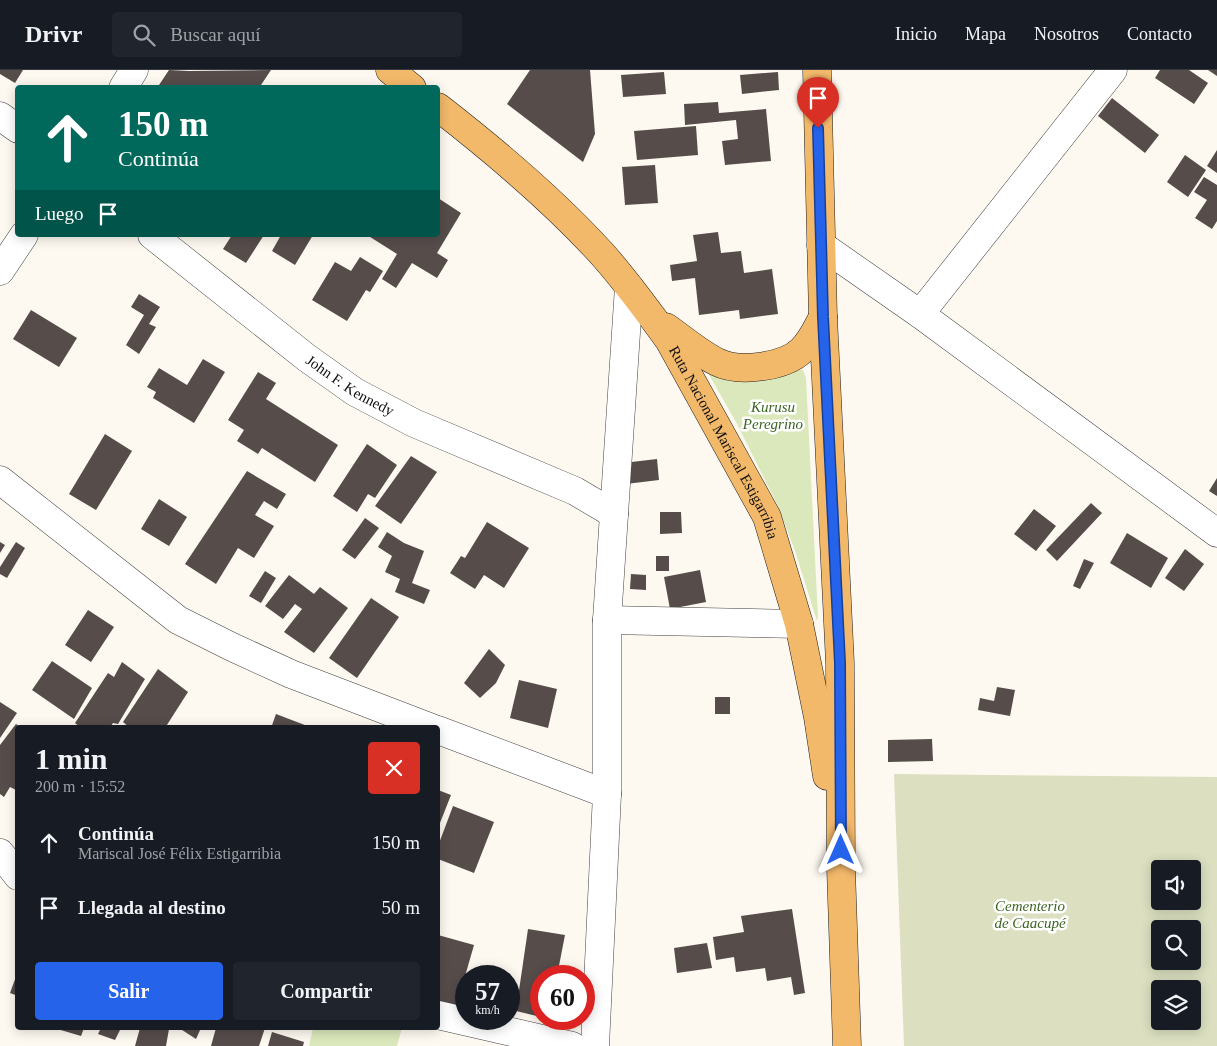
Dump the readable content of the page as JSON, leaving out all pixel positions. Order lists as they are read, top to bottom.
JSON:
{
  "streets": {
    "main road": ["Ruta Nacional Mariscal Estigarribia"],
    "street": ["John F. Kennedy"]
  },
  "parks": ["Kurusu Peregrino", "Cementerio de Caacupé"],
  "page": {
    "header": "Drivr",
    "search": "Buscar aquí",
    "nav": [
      "Inicio",
      "Mapa",
      "Nosotros",
      "Contacto"
    ],
    "turn": ["150 m", "Continúa"],
    "then": "Luego",
    "heading": ["1 min", "200 m · 15:52"],
    "list": [
      {
        "name": "Continúa",
        "note": "Mariscal José Félix Estigarribia",
        "value": "150 m"
      },
      {
        "name": "Llegada al destino",
        "value": "50 m"
      }
    ],
    "buttons": ["Salir", "Compartir"],
    "speed": "57 km/h",
    "limit": "60"
  }
}
